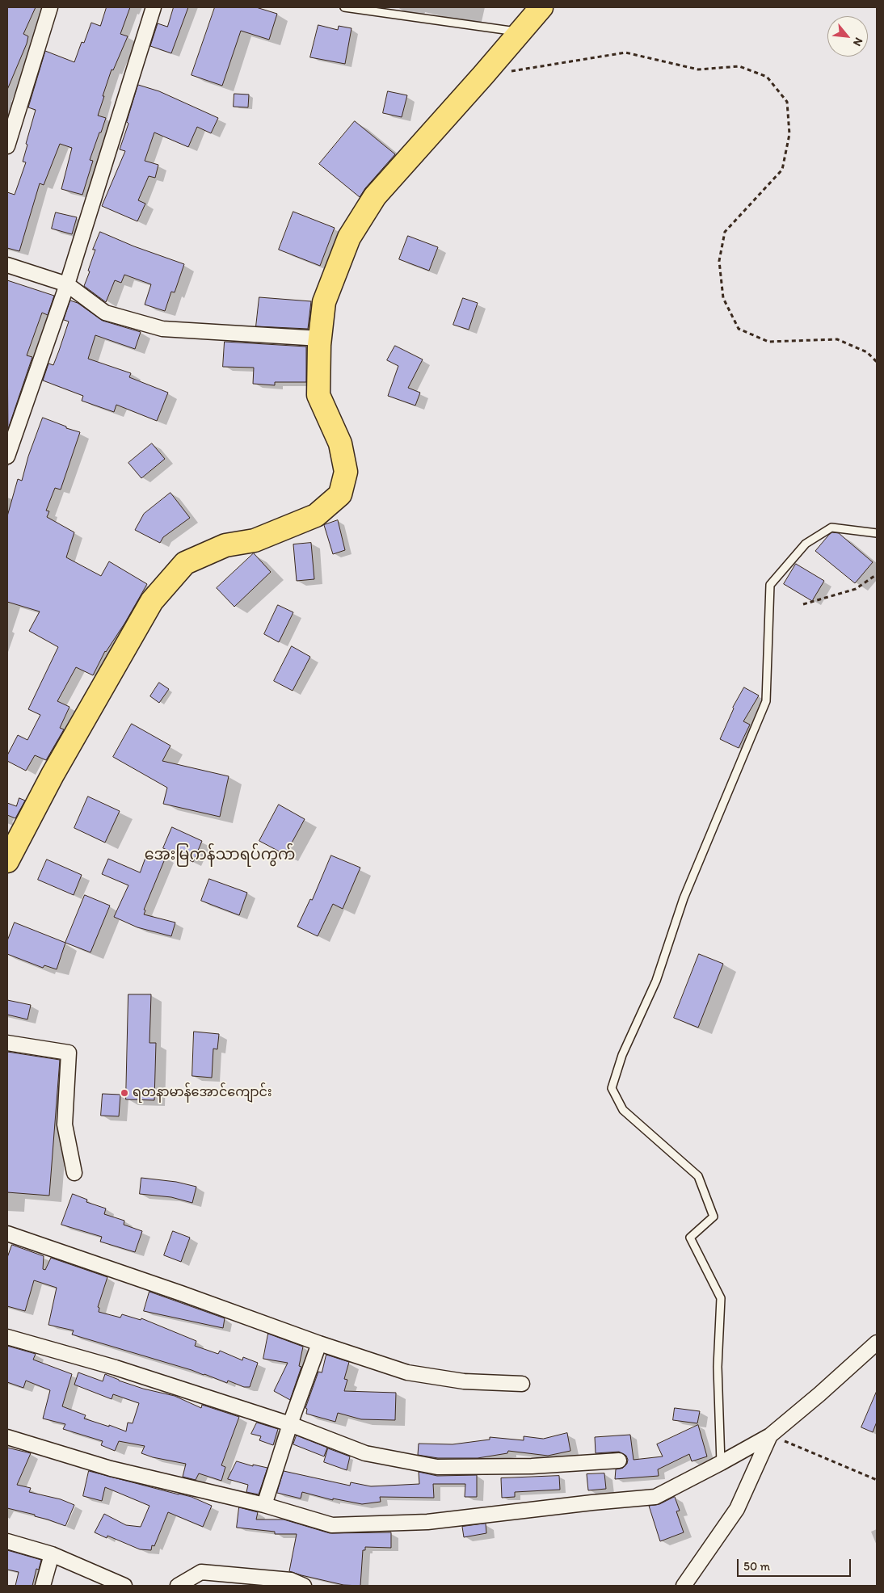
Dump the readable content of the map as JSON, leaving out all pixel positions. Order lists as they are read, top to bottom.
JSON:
{
  "districts": ["အေးမြကန်သာရပ်ကွက်"],
  "places": ["ရတနာမာန်အောင်ကျောင်း"],
  "scale_bar": "50 m",
  "north": "bottom right"
}
